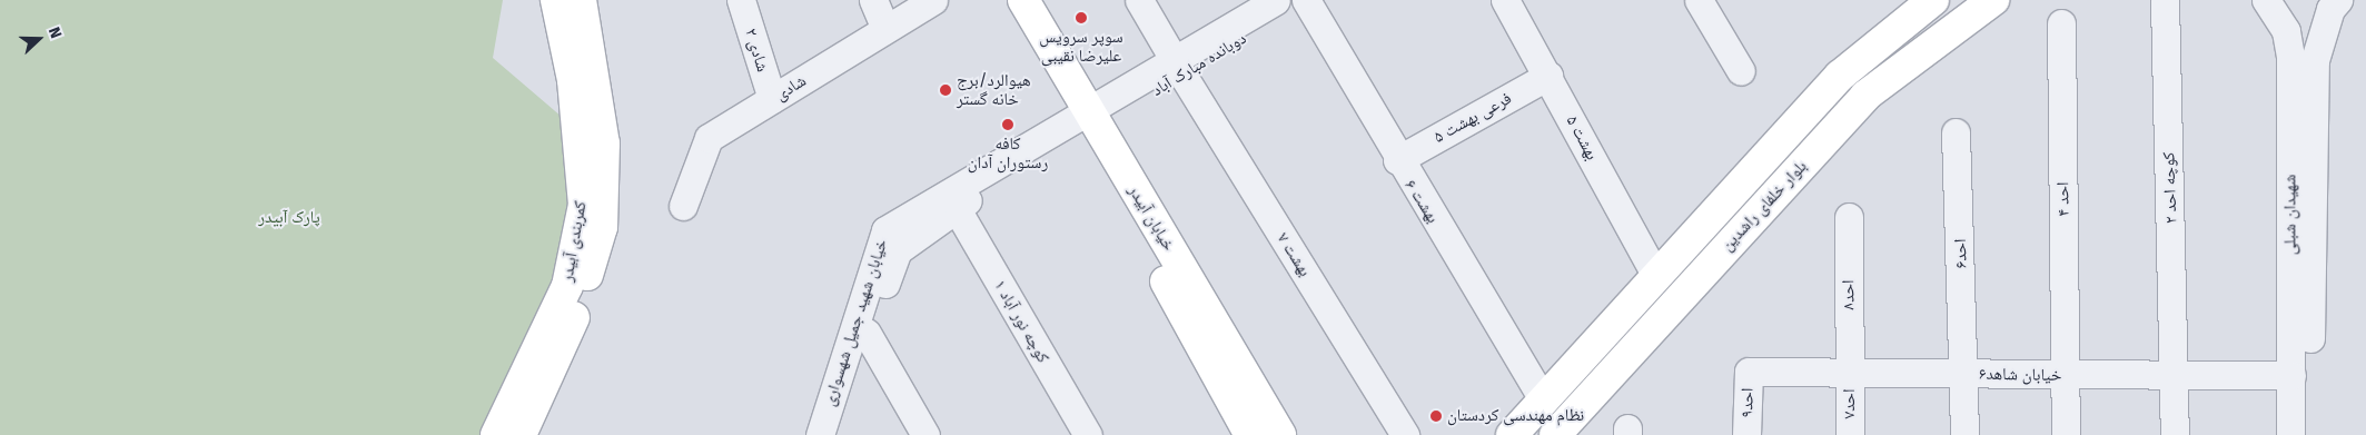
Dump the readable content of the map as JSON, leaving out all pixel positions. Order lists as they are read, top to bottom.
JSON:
{
  "streets": {
    "main road": ["بلوار خلفای راشدین", "خیابان آبیدر", "کمربندی آبیدر"],
    "street": [
      "شادی ۲",
      "دوبانده مبارک آباد",
      "شادی",
      "فرعی بهشت ۵",
      "بهشت ۵",
      "کوچه احد ۲",
      "احد ۴",
      "بهشت ۶",
      "شهیدان شبلی",
      "احد۶",
      "بهشت ۷",
      "احد۸",
      "کوچه نور آباد ۱",
      "خیابان شهید جمیل شهسواری",
      "خیابان شاهد۶",
      "احد۹",
      "احد۷"
    ]
  },
  "crossings": [
    ["شادی ۲", "شادی"],
    ["دوبانده مبارک آباد", "خیابان آبیدر"],
    ["دوبانده مبارک آباد", "بهشت ۷"],
    ["دوبانده مبارک آباد", "خیابان شهید جمیل شهسواری"],
    ["فرعی بهشت ۵", "بهشت ۵"],
    ["فرعی بهشت ۵", "بهشت ۶"],
    ["بهشت ۵", "بلوار خلفای راشدین"],
    ["کوچه احد ۲", "خیابان شاهد۶"],
    ["احد ۴", "خیابان شاهد۶"],
    ["بهشت ۶", "بلوار خلفای راشدین"],
    ["شهیدان شبلی", "خیابان شاهد۶"],
    ["خیابان آبیدر", "خیابان شهید جمیل شهسواری"],
    ["احد۶", "خیابان شاهد۶"],
    ["احد۸", "خیابان شاهد۶"],
    ["احد۸", "احد۷"],
    ["کوچه نور آباد ۱", "خیابان شهید جمیل شهسواری"],
    ["خیابان شاهد۶", "احد۹"],
    ["خیابان شاهد۶", "احد۷"]
  ],
  "parks": ["پارک آبیدر"],
  "places": [
    "سوپر سرویس علیرضا نقیبی",
    "هیوالرد/برج خانه گستر",
    "کافه رستوران آدان",
    "نظام مهندسی کردستان"
  ],
  "north": "right"
}
